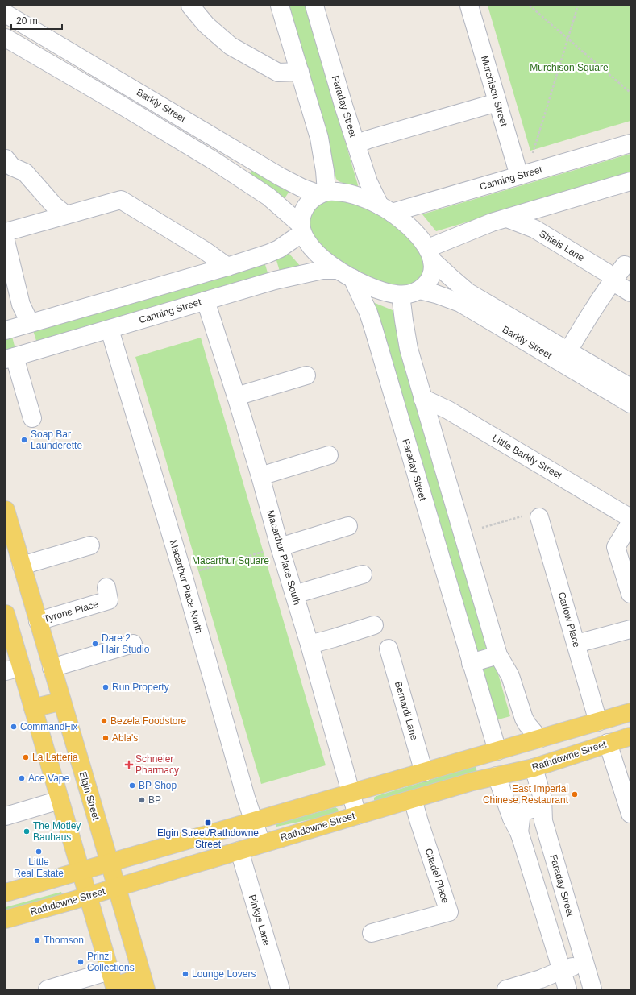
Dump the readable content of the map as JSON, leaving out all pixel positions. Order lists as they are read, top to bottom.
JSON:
{
  "streets": {
    "main road": ["Rathdowne Street", "Elgin Street"],
    "street": [
      "Murchison Street",
      "Barkly Street",
      "Faraday Street",
      "Canning Street",
      "Shiels Lane",
      "Little Barkly Street",
      "Macarthur Place South",
      "Macarthur Place North",
      "Tyrone Place",
      "Carlow Place",
      "Bernardi Lane",
      "Citadel Place",
      "Pinkys Lane"
    ]
  },
  "crossings": [
    ["Murchison Street", "Canning Street"],
    ["Barkly Street", "Faraday Street"],
    ["Barkly Street", "Canning Street"],
    ["Faraday Street", "Canning Street"],
    ["Faraday Street", "Rathdowne Street"],
    ["Canning Street", "Macarthur Place South"],
    ["Canning Street", "Macarthur Place North"],
    ["Macarthur Place South", "Rathdowne Street"],
    ["Macarthur Place North", "Rathdowne Street"],
    ["Tyrone Place", "Elgin Street"],
    ["Rathdowne Street", "Elgin Street"],
    ["Rathdowne Street", "Citadel Place"],
    ["Rathdowne Street", "Pinkys Lane"]
  ],
  "parks": ["Murchison Square", "Macarthur Square"],
  "places": {
    "other": [
      "Soap Bar Launderette",
      "Dare 2 Hair Studio",
      "Run Property",
      "Bezela Foodstore",
      "CommandFix",
      "Abla's",
      "La Latteria",
      "Ace Vape",
      "BP Shop",
      "East Imperial Chinese Restaurant",
      "BP",
      "The Motley Bauhaus",
      "Little Real Estate",
      "Thomson",
      "Prinzi Collections",
      "Lounge Lovers"
    ],
    "health": ["Schneier Pharmacy"],
    "transit": ["Elgin Street/Rathdowne Street"]
  },
  "scale_bar": "20 m"
}
